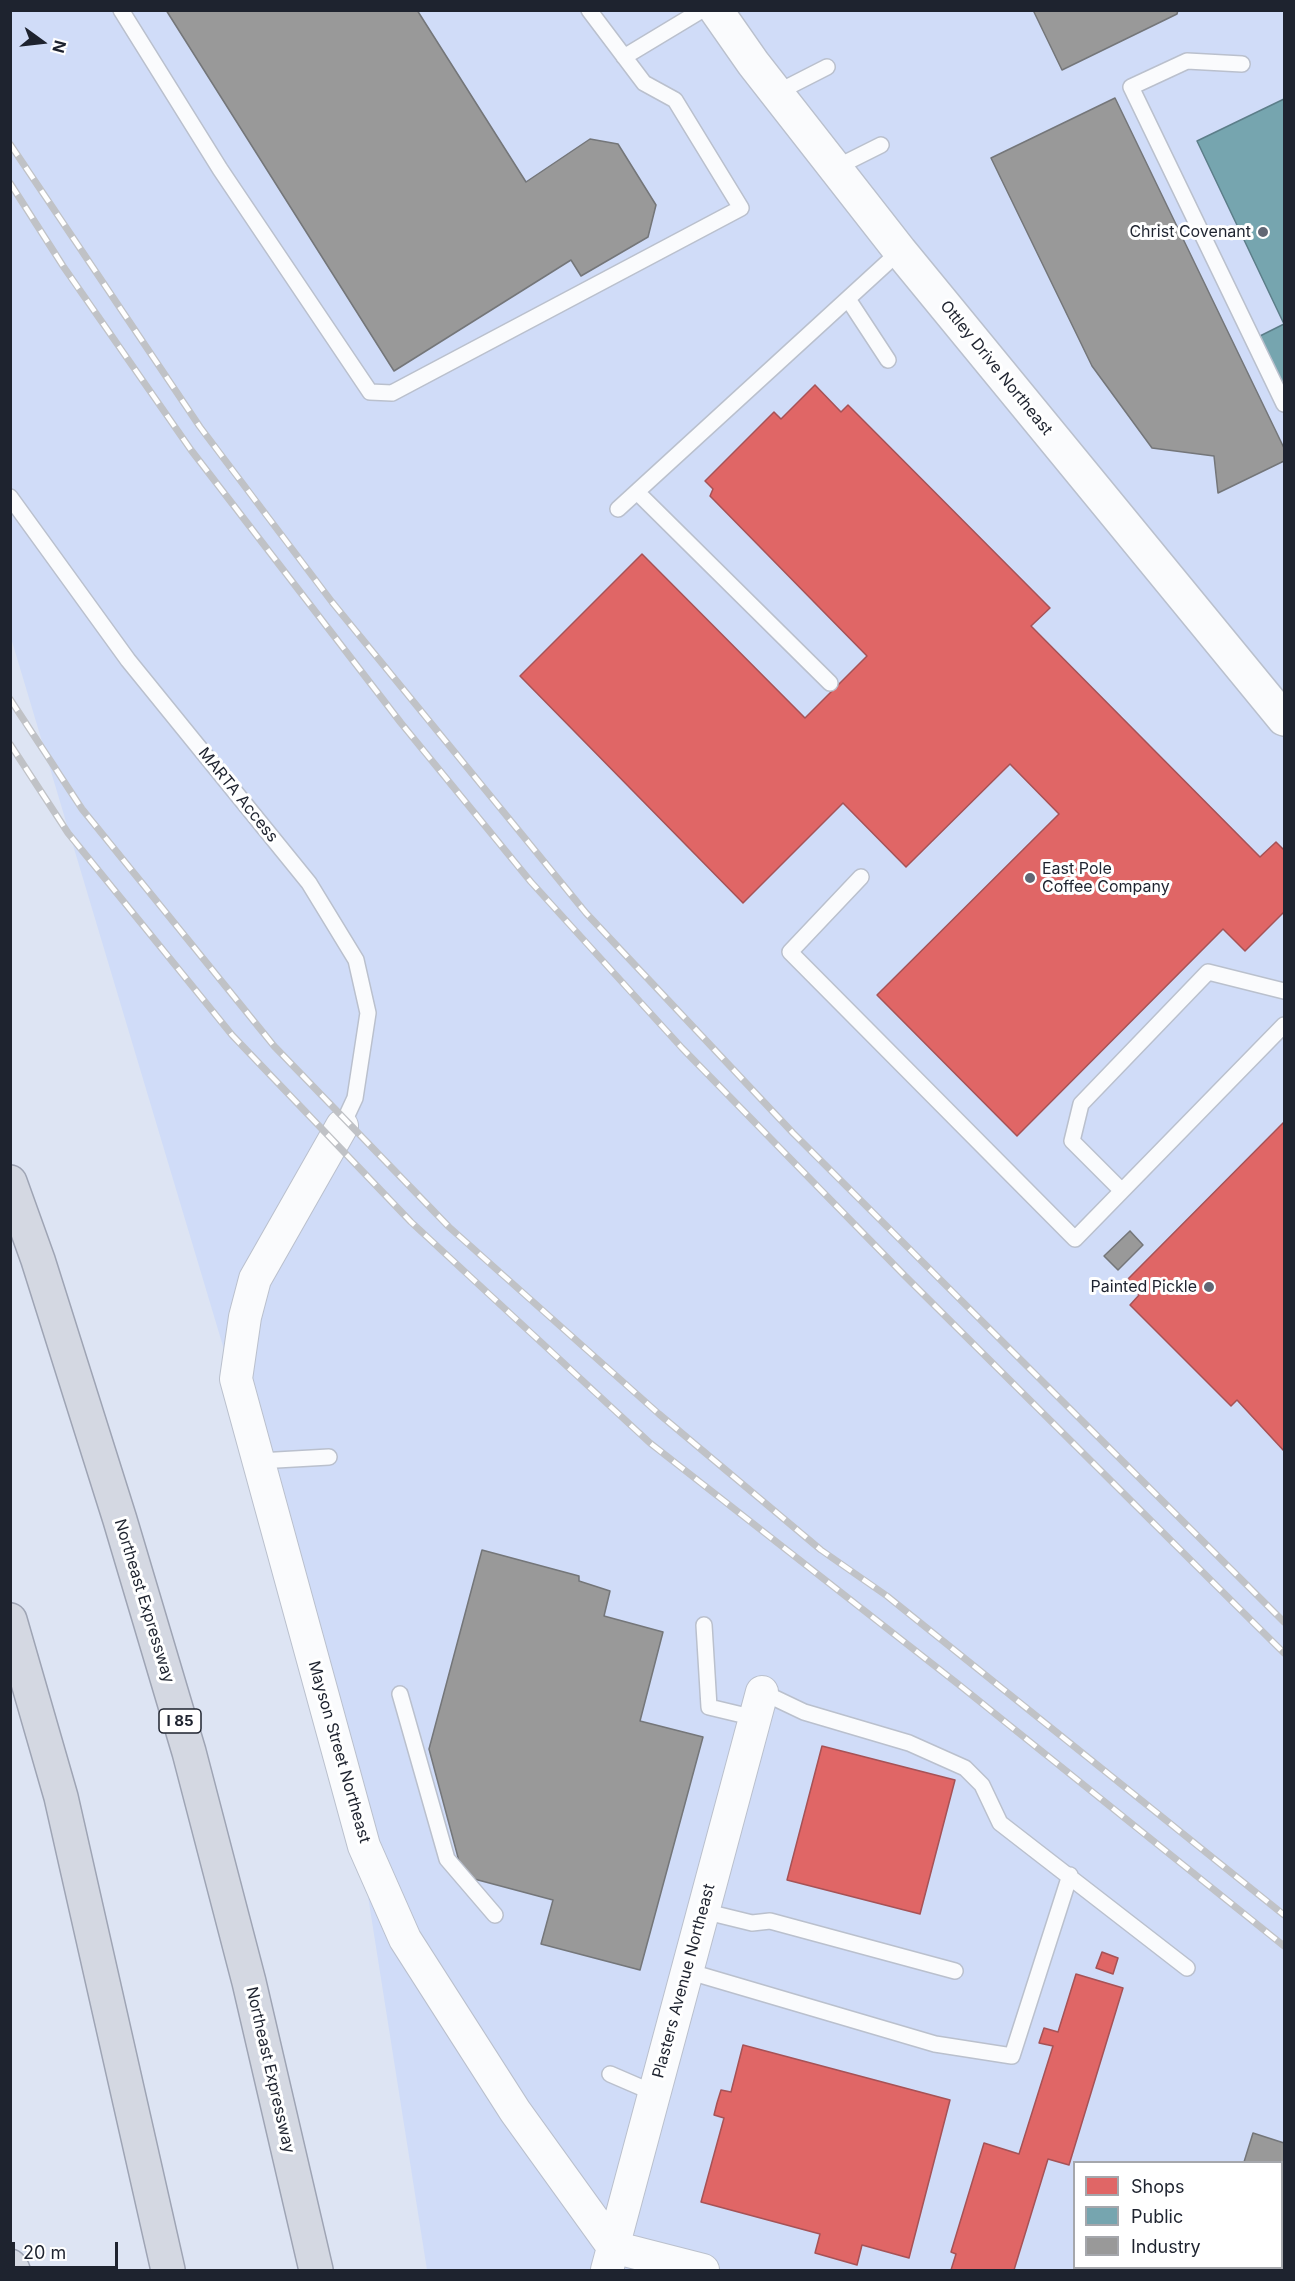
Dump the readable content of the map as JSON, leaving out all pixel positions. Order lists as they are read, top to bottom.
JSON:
{
  "streets": {
    "highway": ["Northeast Expressway", "I 85"],
    "street": ["Ottley Drive Northeast", "Mayson Street Northeast", "Plasters Avenue Northeast"],
    "lane": ["MARTA Access"]
  },
  "crossings": [
    ["MARTA Access", "Mayson Street Northeast"],
    ["Mayson Street Northeast", "Plasters Avenue Northeast"]
  ],
  "places": ["Christ Covenant", "East Pole Coffee Company", "Painted Pickle"],
  "legend": ["Shops", "Public", "Industry"],
  "scale_bar": "20 m",
  "north": "right"
}
